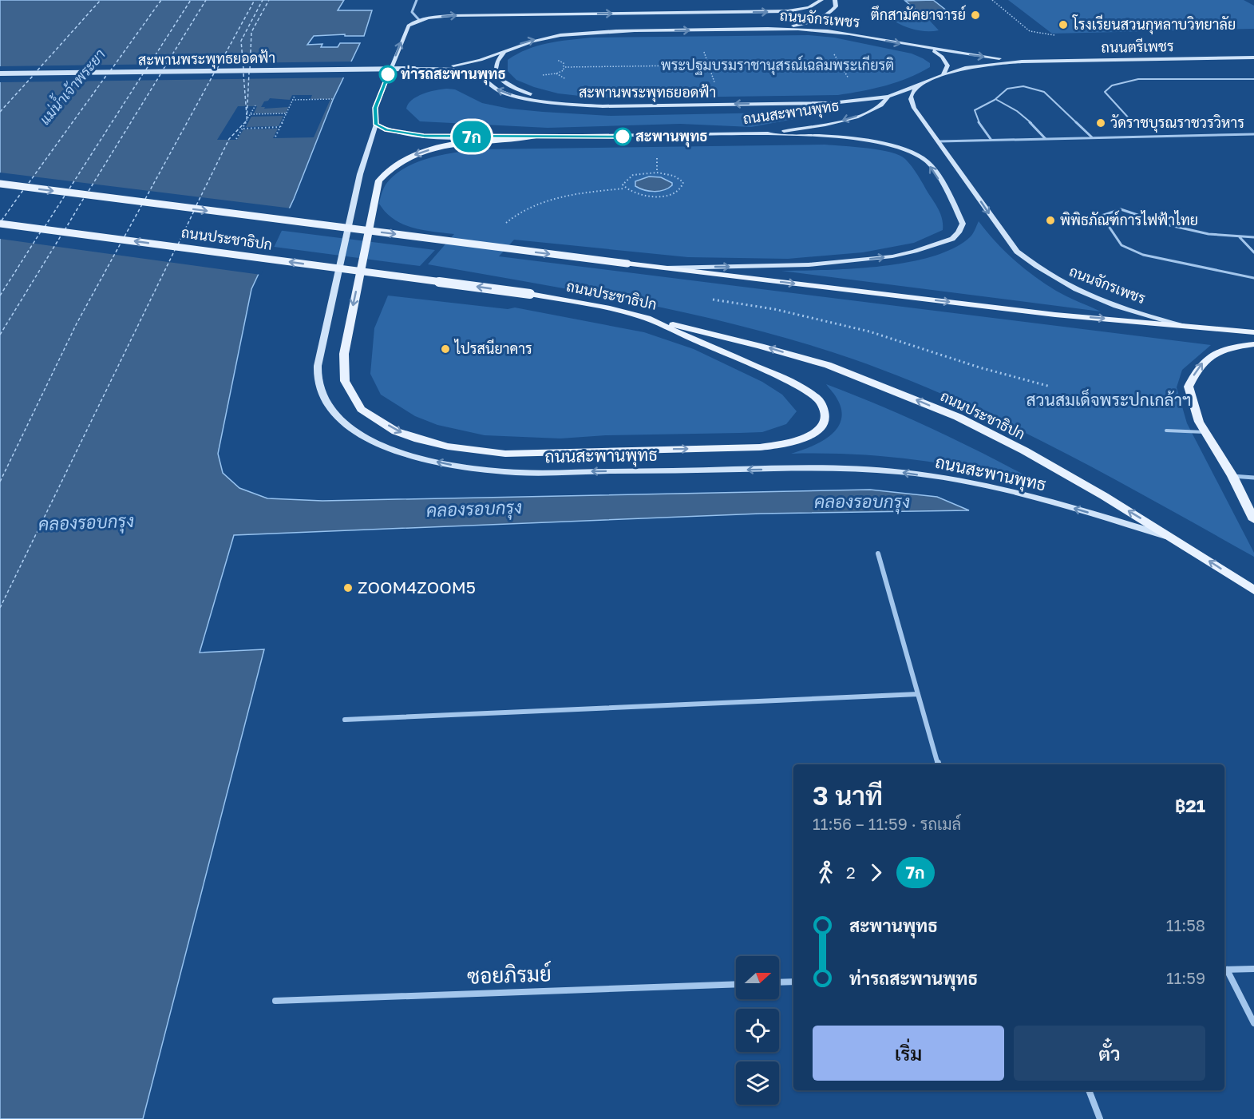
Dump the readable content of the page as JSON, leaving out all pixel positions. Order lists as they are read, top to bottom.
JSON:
{
  "streets": {
    "main road": [
      "ถนนจักรเพชร",
      "ถนนตรีเพชร",
      "สะพานพระพุทธยอดฟ้า",
      "ถนนสะพานพุทธ",
      "ถนนประชาธิปก"
    ],
    "street": ["ซอยภิรมย์"]
  },
  "crossings": [
    ["ถนนจักรเพชร", "ถนนตรีเพชร"],
    ["ถนนจักรเพชร", "สะพานพระพุทธยอดฟ้า"],
    ["ถนนจักรเพชร", "ถนนประชาธิปก"],
    ["สะพานพระพุทธยอดฟ้า", "ถนนสะพานพุทธ"],
    ["ถนนสะพานพุทธ", "ถนนประชาธิปก"]
  ],
  "one_way": ["ถนนจักรเพชร"],
  "water": ["แม่น้ำเจ้าพระยา", "คลองรอบกรุง"],
  "parks": ["พระปฐมบรมราชานุสรณ์เฉลิมพระเกียรติ", "สวนสมเด็จพระปกเกล้าฯ"],
  "places": [
    "ตึกสามัคยาจารย์",
    "โรงเรียนสวนกุหลาบวิทยาลัย",
    "ท่ารถสะพานพุทธ",
    "วัดราชบุรณราชวรวิหาร",
    "สะพานพุทธ",
    "พิพิธภัณฑ์การไฟฟ้าไทย",
    "ไปรสนียาคาร",
    "ZOOM4ZOOM5"
  ],
  "lines": ["bus line 7ก"],
  "north": "right",
  "page": {
    "on_map": "7ก",
    "heading": ["3 นาที", "11:56 – 11:59 · รถเมล์", "฿21"],
    "legs": ["2", "7ก"],
    "list": [
      {
        "name": "สะพานพุทธ",
        "value": "11:58"
      },
      {
        "name": "ท่ารถสะพานพุทธ",
        "value": "11:59"
      }
    ],
    "buttons": ["เริ่ม", "ตั๋ว"]
  }
}
